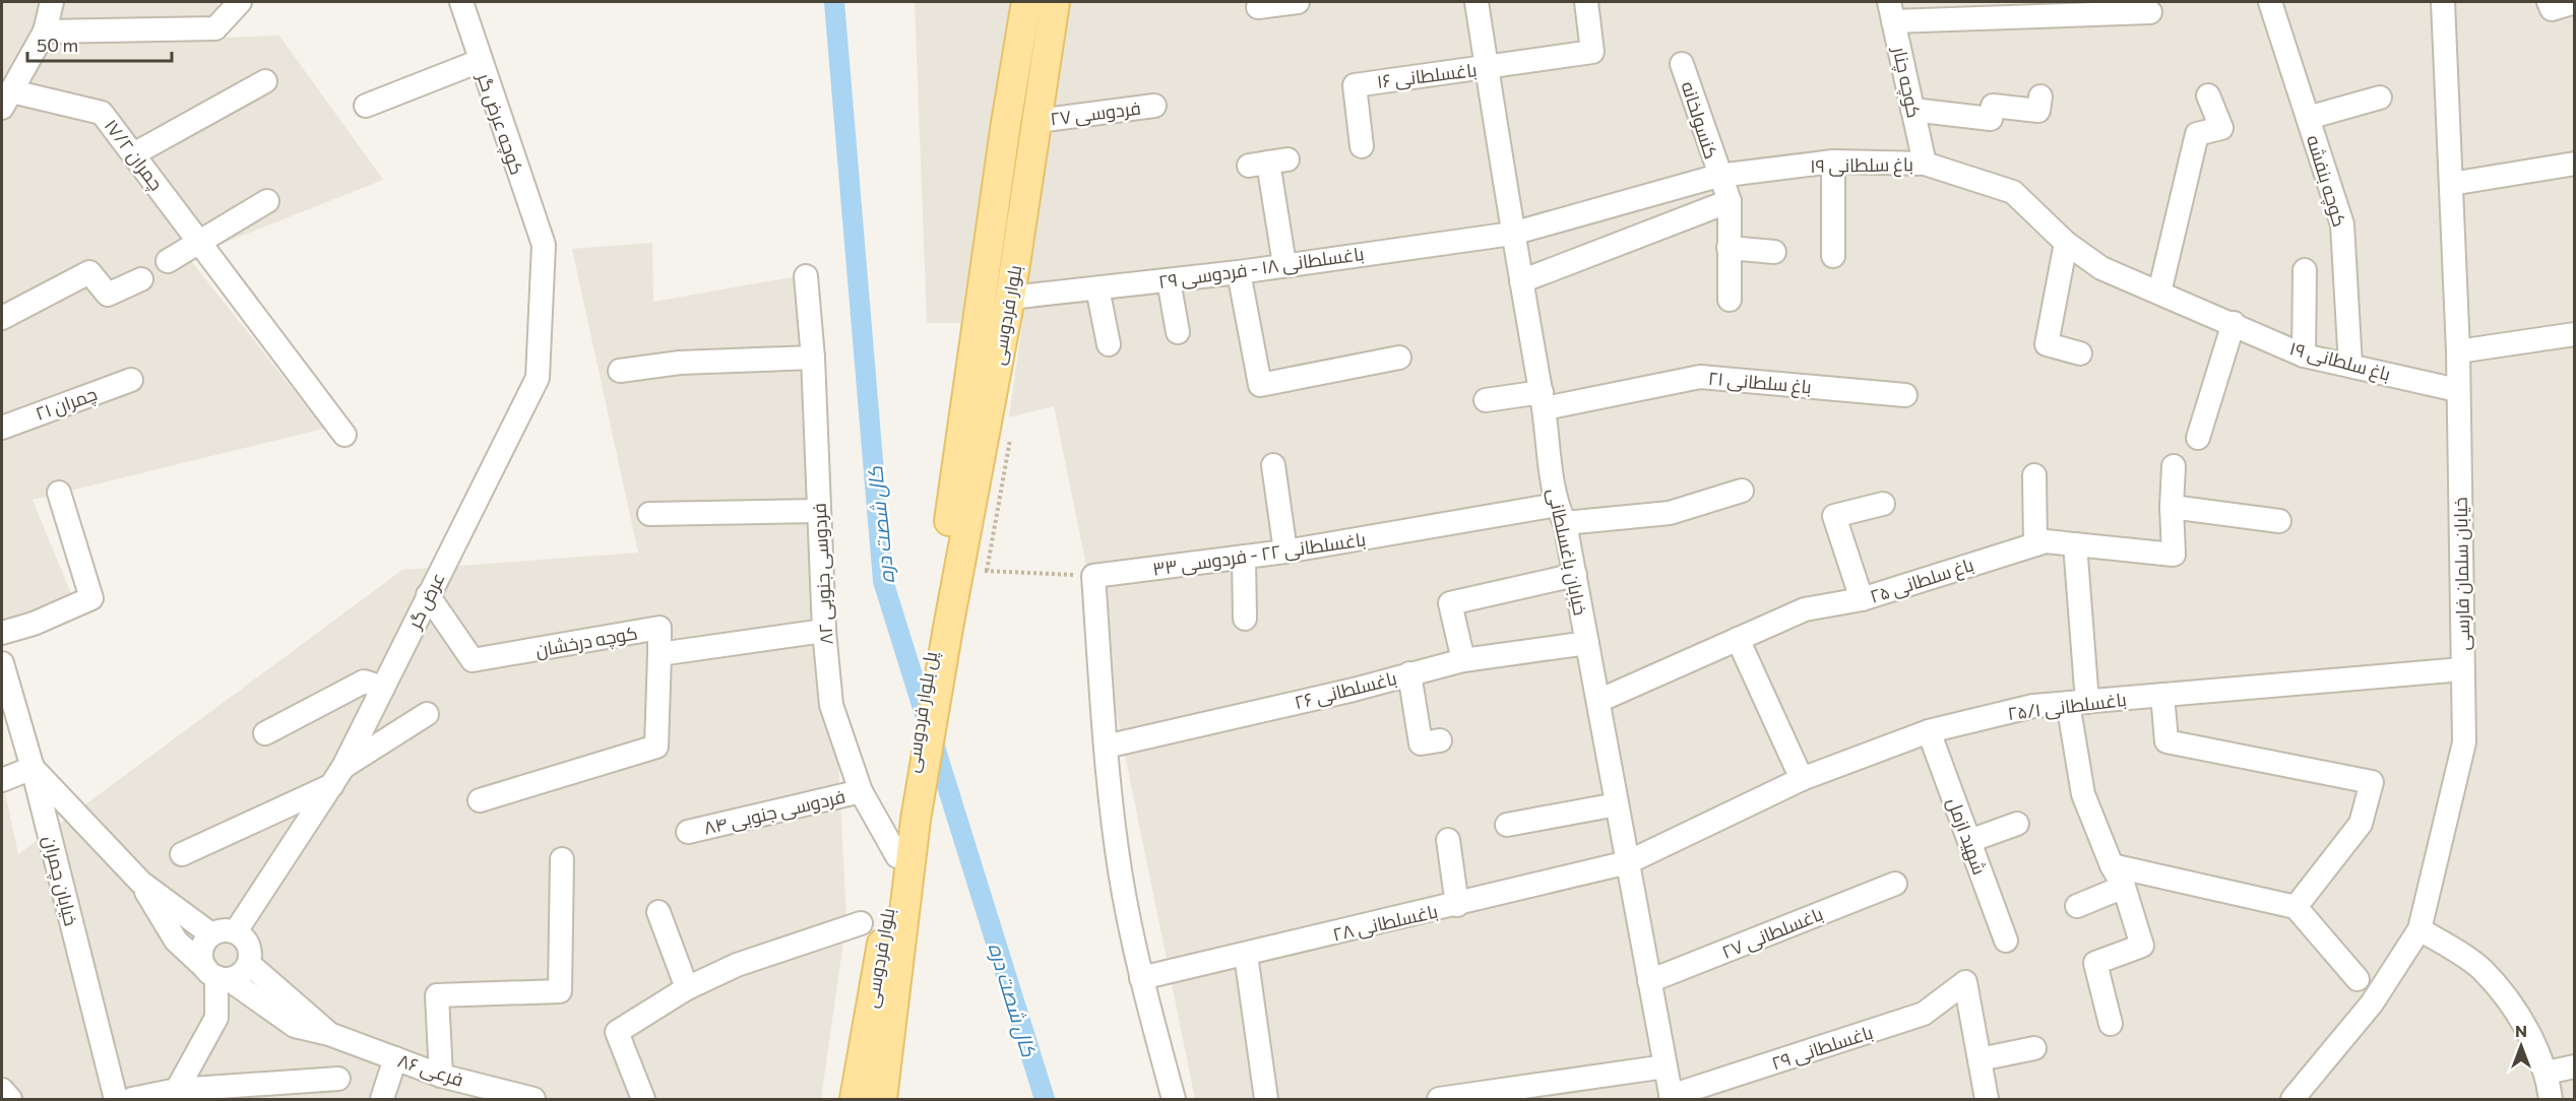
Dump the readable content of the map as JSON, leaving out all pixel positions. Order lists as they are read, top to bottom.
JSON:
{
  "streets": {
    "main road": ["بلوار فردوسی", "پل بلوار فردوسی"],
    "street": [
      "باغسلطانی ۱۶",
      "کوچه چنار",
      "فردوسی ۲۷",
      "کنسولخانه",
      "کوچه عرض گر",
      "چمران ۱۷/۲",
      "باغ سلطانی ۱۹",
      "کوچه بنفشه",
      "باغسلطانی ۱۸ - فردوسی ۲۹",
      "باغ سلطانی ۲۱",
      "چمران ۲۱",
      "خیابان باغسلطانی",
      "باغسلطانی ۲۲ - فردوسی ۳۳",
      "فردوسی جنوبی ۸۲",
      "خیابان سلمان فارسی",
      "باغ سلطانی ۲۵",
      "عرض گر",
      "کوچه درخشان",
      "باغسلطانی ۲۶",
      "باغسلطانی ۲۵/۱",
      "فردوسی جنوبی ۸۴",
      "شهید ازمل",
      "خیابان چمران",
      "باغسلطانی ۲۸",
      "باغسلطانی ۲۷",
      "باغسلطانی ۲۹",
      "فرعی ۸۶"
    ]
  },
  "crossings": [
    ["باغسلطانی ۱۶", "خیابان باغسلطانی"],
    ["کوچه چنار", "باغ سلطانی ۱۹"],
    ["فردوسی ۲۷", "بلوار فردوسی"],
    ["کنسولخانه", "باغ سلطانی ۱۹"],
    ["کوچه عرض گر", "عرض گر"],
    ["باغ سلطانی ۱۹", "کوچه بنفشه"],
    ["باغ سلطانی ۱۹", "باغسلطانی ۱۸ - فردوسی ۲۹"],
    ["باغ سلطانی ۱۹", "خیابان باغسلطانی"],
    ["باغ سلطانی ۱۹", "خیابان سلمان فارسی"],
    ["باغسلطانی ۱۸ - فردوسی ۲۹", "بلوار فردوسی"],
    ["باغسلطانی ۱۸ - فردوسی ۲۹", "خیابان باغسلطانی"],
    ["بلوار فردوسی", "فردوسی جنوبی ۸۲"],
    ["بلوار فردوسی", "پل بلوار فردوسی"],
    ["باغ سلطانی ۲۱", "خیابان باغسلطانی"],
    ["خیابان باغسلطانی", "باغسلطانی ۲۲ - فردوسی ۳۳"],
    ["خیابان باغسلطانی", "باغ سلطانی ۲۵"],
    ["خیابان باغسلطانی", "باغسلطانی ۲۶"],
    ["خیابان باغسلطانی", "باغسلطانی ۲۵/۱"],
    ["خیابان باغسلطانی", "باغسلطانی ۲۸"],
    ["خیابان باغسلطانی", "باغسلطانی ۲۷"],
    ["خیابان باغسلطانی", "باغسلطانی ۲۹"],
    ["فردوسی جنوبی ۸۲", "کوچه درخشان"],
    ["فردوسی جنوبی ۸۲", "فردوسی جنوبی ۸۴"],
    ["خیابان سلمان فارسی", "باغسلطانی ۲۵/۱"],
    ["عرض گر", "کوچه درخشان"],
    ["باغسلطانی ۲۵/۱", "شهید ازمل"],
    ["باغسلطانی ۲۵/۱", "باغسلطانی ۲۸"]
  ],
  "water": ["کال شصت دره"],
  "scale_bar": "50 m",
  "north": "top"
}
